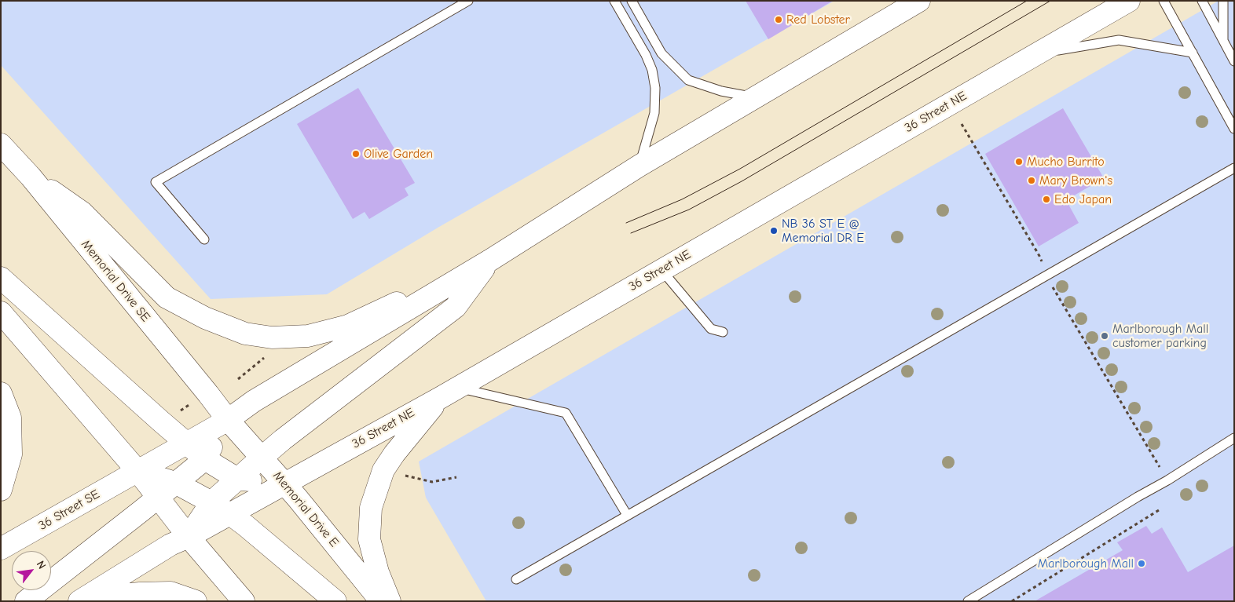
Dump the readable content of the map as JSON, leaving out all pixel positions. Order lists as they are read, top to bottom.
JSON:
{
  "streets": {
    "main road": [
      "36 Street NE",
      "Memorial Drive SE",
      "Memorial Drive E",
      "36 Street SE"
    ]
  },
  "crossings": [
    ["36 Street NE", "Memorial Drive E"],
    ["Memorial Drive SE", "Memorial Drive E"]
  ],
  "places": [
    "Red Lobster",
    "Olive Garden",
    "Mucho Burrito",
    "Mary Brown's",
    "Edo Japan",
    "NB 36 ST E @ Memorial DR E",
    "Marlborough Mall customer parking",
    "Marlborough Mall"
  ],
  "north": "top right"
}
